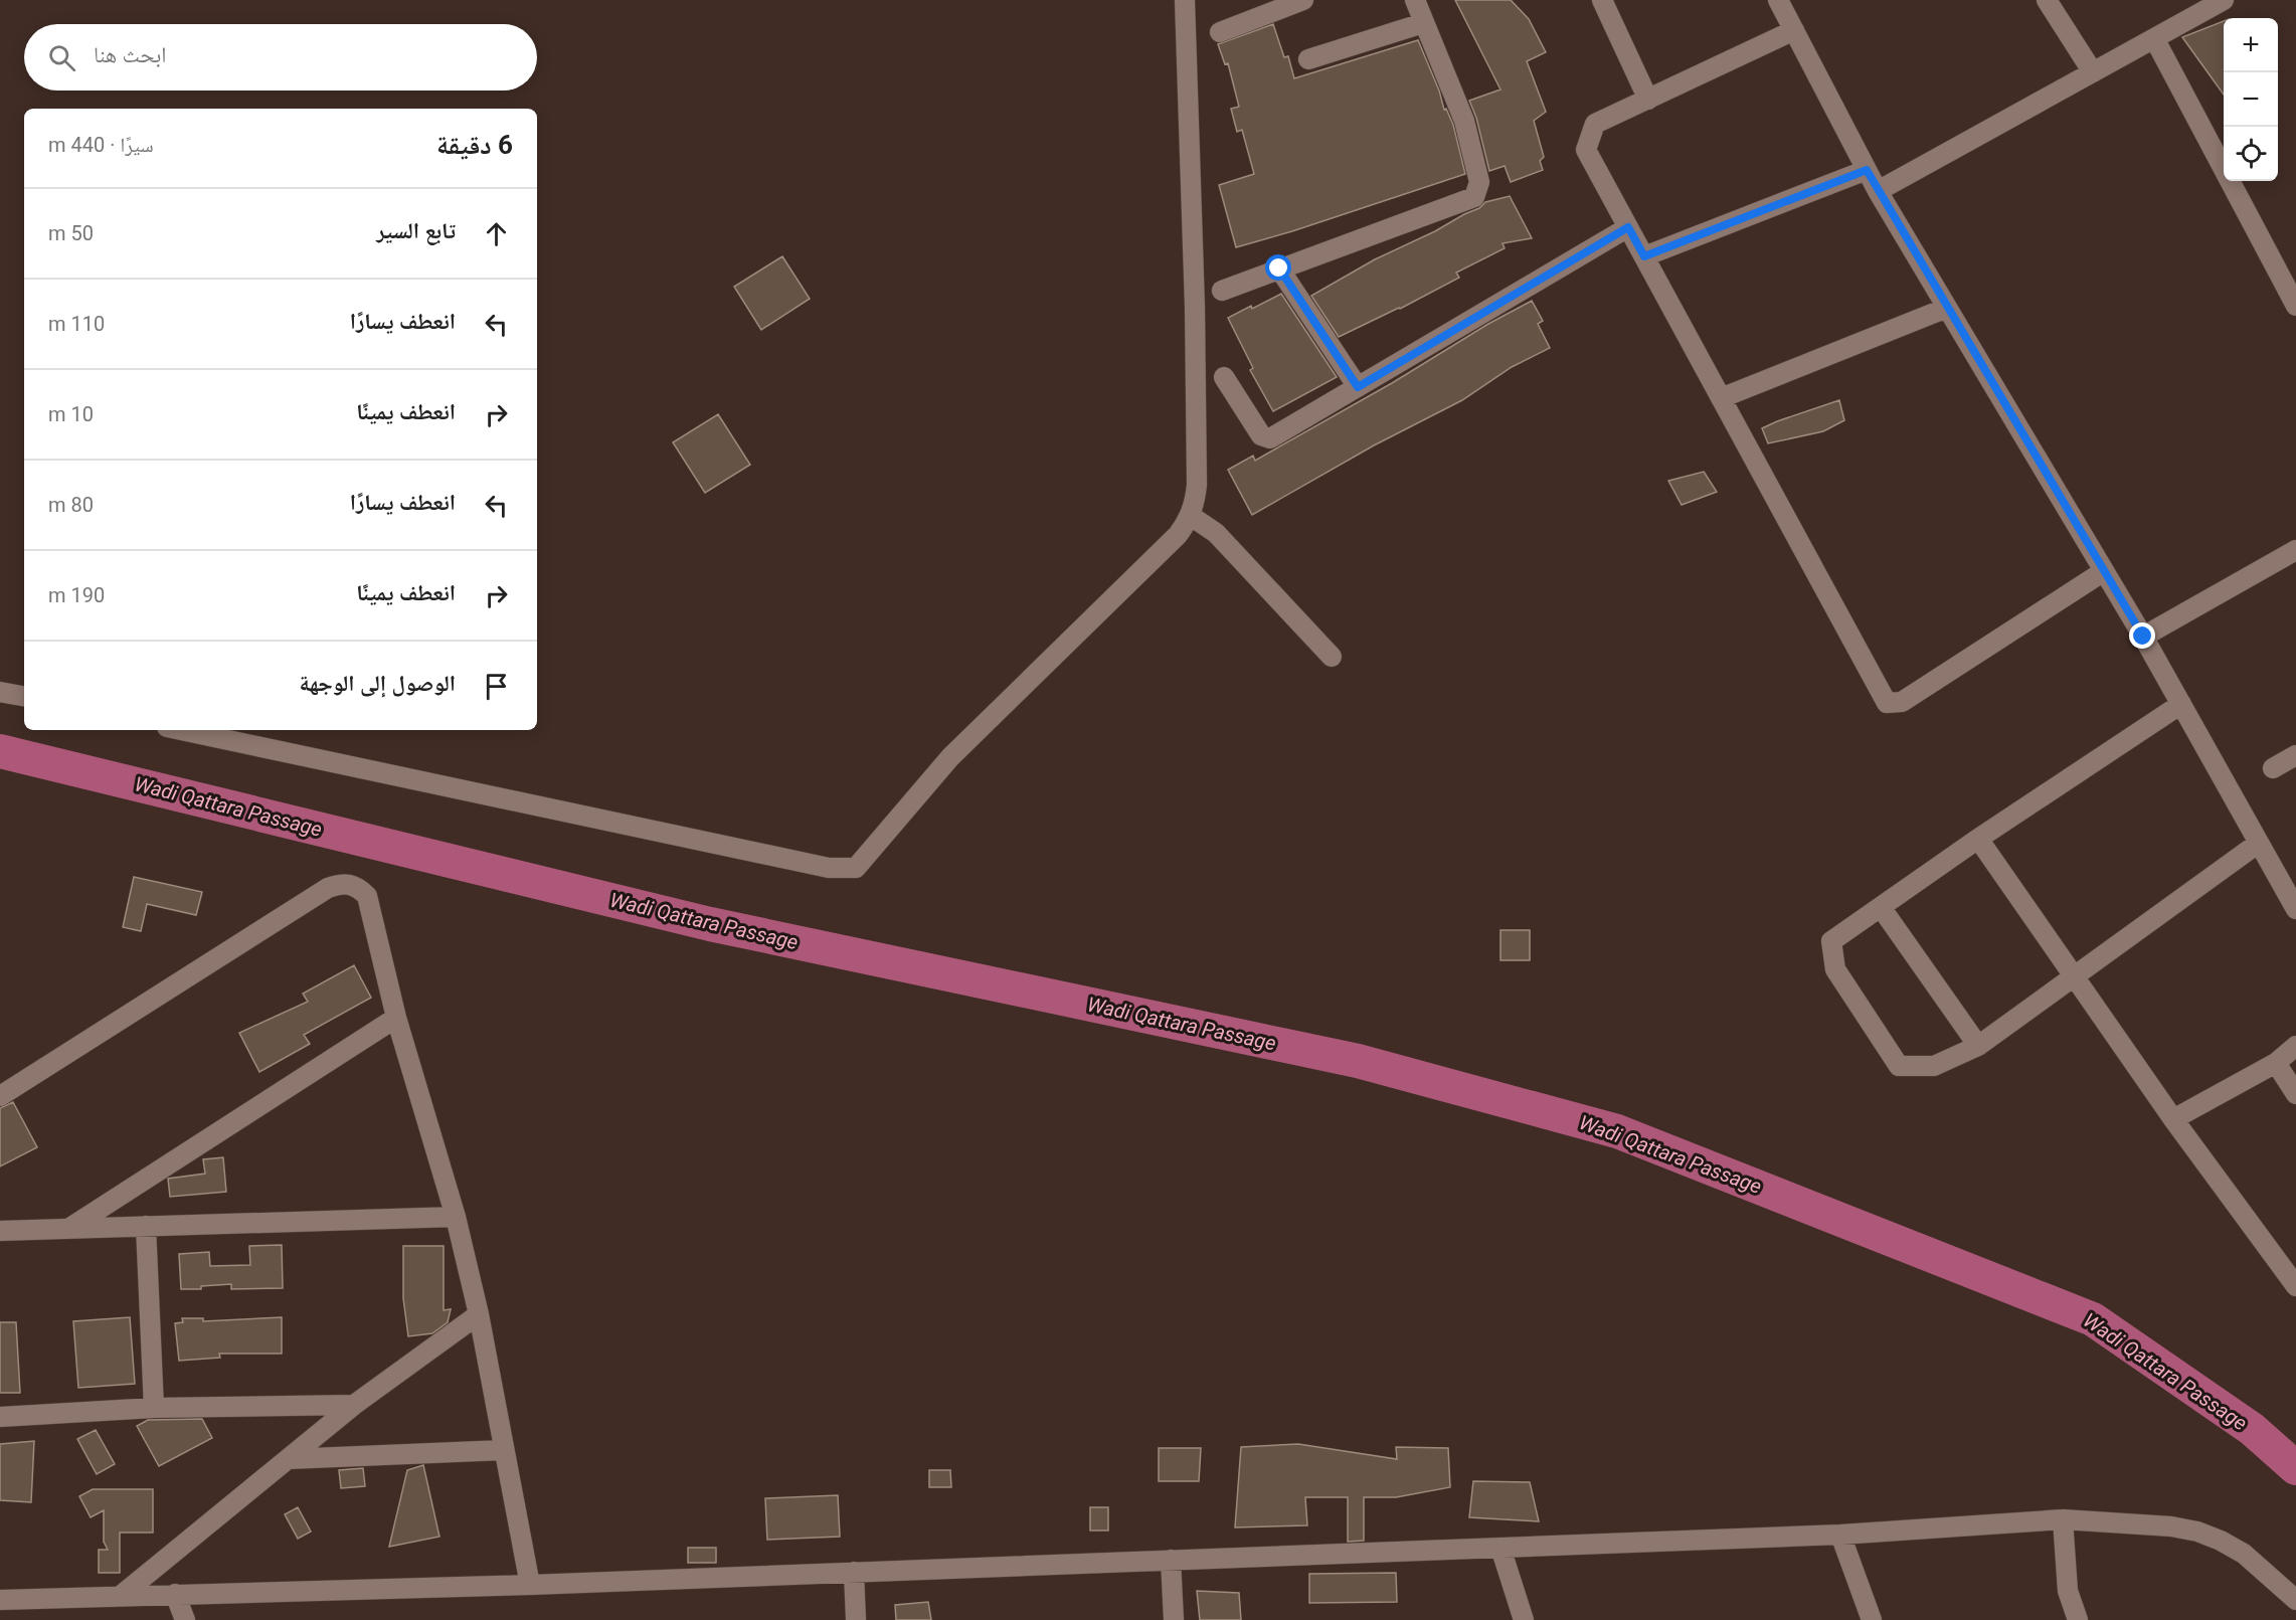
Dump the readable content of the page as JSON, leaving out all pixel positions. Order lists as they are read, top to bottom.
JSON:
{
  "water": ["Wadi Qattara Passage"],
  "page": {
    "map_buttons": ["+", "−"],
    "search": "ابحث هنا",
    "heading": ["6 دقيقة", "سيرًا · 440 m"],
    "list": [
      ["تابع السير", "50 m"],
      ["انعطف يسارًا", "110 m"],
      ["انعطف يمينًا", "10 m"],
      ["انعطف يسارًا", "80 m"],
      ["انعطف يمينًا", "190 m"],
      "الوصول إلى الوجهة"
    ]
  }
}
